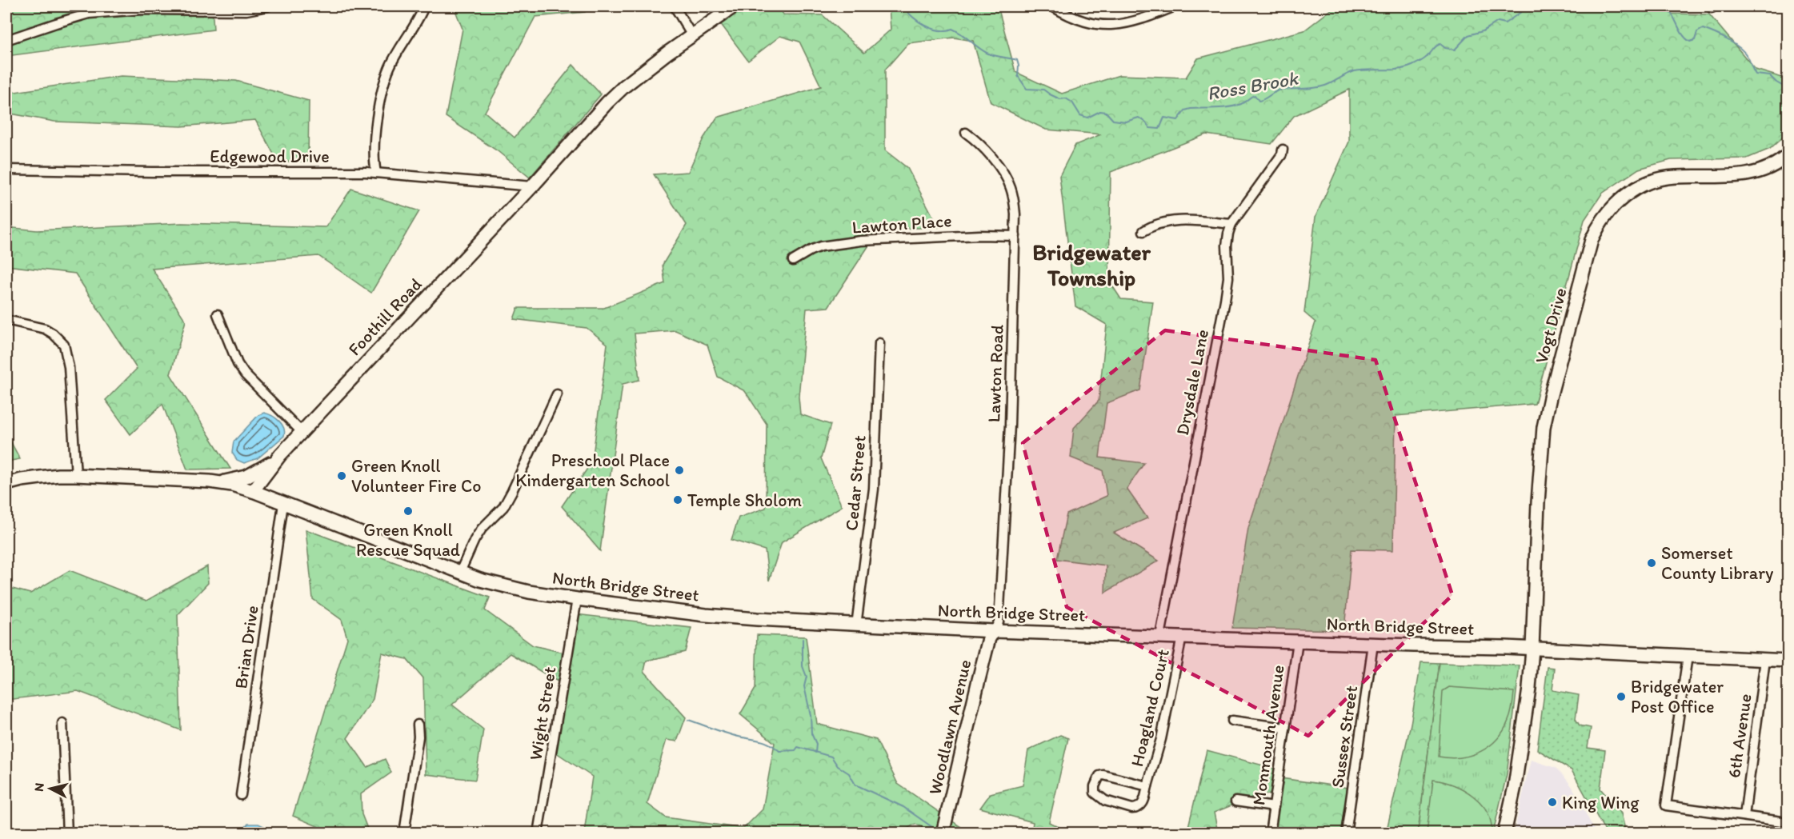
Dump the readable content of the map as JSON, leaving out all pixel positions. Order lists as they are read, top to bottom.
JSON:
{
  "streets": {
    "street": [
      "Edgewood Drive",
      "Lawton Place",
      "Foothill Road",
      "Vogt Drive",
      "Lawton Road",
      "Drysdale Lane",
      "Cedar Street",
      "North Bridge Street",
      "Brian Drive",
      "Hoagland Court",
      "Wight Street",
      "Woodlawn Avenue",
      "Monmouth Avenue",
      "6th Avenue",
      "Sussex Street"
    ]
  },
  "crossings": [
    ["Edgewood Drive", "Foothill Road"],
    ["Lawton Place", "Lawton Road"],
    ["Foothill Road", "North Bridge Street"],
    ["Vogt Drive", "North Bridge Street"],
    ["Lawton Road", "North Bridge Street"],
    ["Lawton Road", "Woodlawn Avenue"],
    ["Drysdale Lane", "North Bridge Street"],
    ["Cedar Street", "North Bridge Street"],
    ["North Bridge Street", "Brian Drive"],
    ["North Bridge Street", "Hoagland Court"],
    ["North Bridge Street", "Wight Street"],
    ["North Bridge Street", "Woodlawn Avenue"],
    ["North Bridge Street", "Monmouth Avenue"],
    ["North Bridge Street", "6th Avenue"],
    ["North Bridge Street", "Sussex Street"]
  ],
  "districts": ["Bridgewater Township"],
  "water": ["Ross Brook"],
  "places": [
    "Preschool Place Kindergarten School",
    "Green Knoll Volunteer Fire Co",
    "Temple Sholom",
    "Green Knoll Rescue Squad",
    "Somerset County Library",
    "Bridgewater Post Office",
    "King Wing"
  ],
  "north": "left"
}
